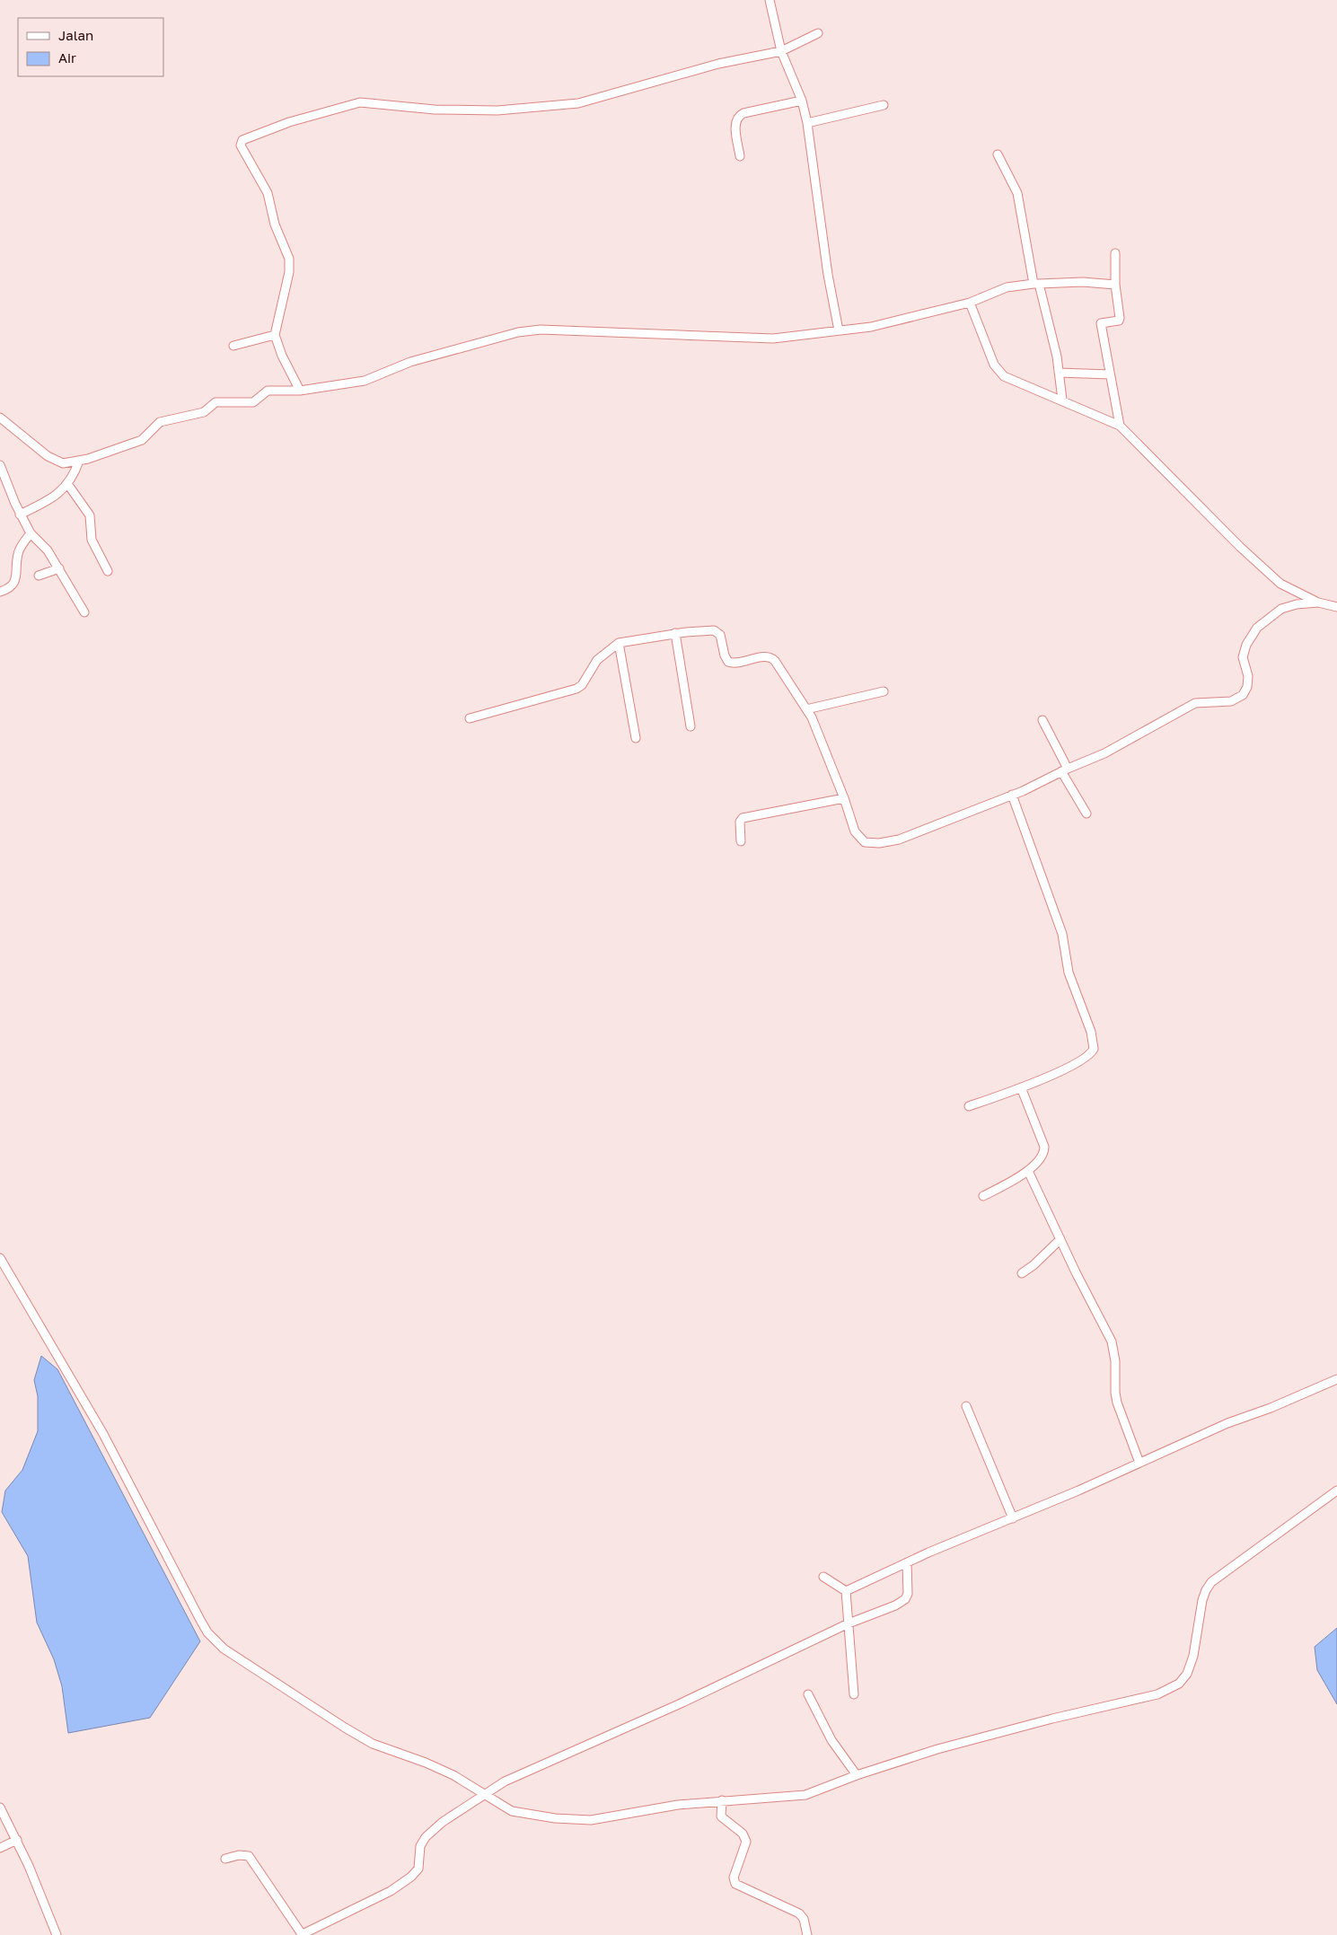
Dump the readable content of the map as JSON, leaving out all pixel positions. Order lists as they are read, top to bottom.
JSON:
{
  "legend": ["Jalan", "Air"]
}
